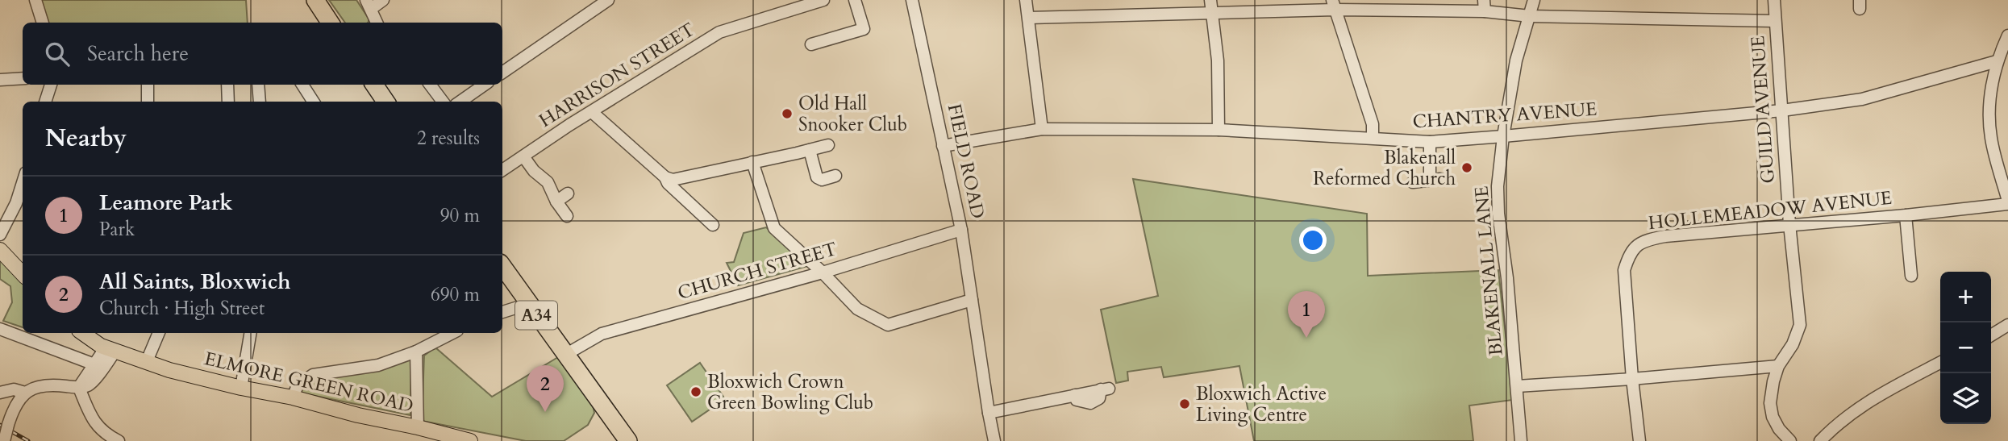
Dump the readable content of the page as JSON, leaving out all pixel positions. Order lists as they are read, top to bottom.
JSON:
{
  "streets": {
    "highway": ["A34"],
    "main road": ["ELMORE GREEN ROAD"],
    "street": [
      "HARRISON STREET",
      "GUILD AVENUE",
      "CHANTRY AVENUE",
      "FIELD ROAD",
      "HOLLEMEADOW AVENUE",
      "CHURCH STREET",
      "BLAKENALL LANE"
    ]
  },
  "crossings": [
    ["GUILD AVENUE", "CHANTRY AVENUE"],
    ["GUILD AVENUE", "HOLLEMEADOW AVENUE"],
    ["CHANTRY AVENUE", "FIELD ROAD"],
    ["CHANTRY AVENUE", "BLAKENALL LANE"],
    ["FIELD ROAD", "CHURCH STREET"],
    ["CHURCH STREET", "A34"]
  ],
  "places": [
    "Old Hall Snooker Club",
    "Blakenall Reformed Church",
    "Bloxwich Crown Green Bowling Club",
    "Bloxwich Active Living Centre"
  ],
  "page": {
    "search": "Search here",
    "heading": ["Nearby", "2 results"],
    "list": [
      {
        "mark": "1",
        "name": "Leamore Park",
        "note": "Park",
        "value": "90 m"
      },
      {
        "mark": "2",
        "name": "All Saints, Bloxwich",
        "note": "Church · High Street",
        "value": "690 m"
      }
    ],
    "map_buttons": ["+", "−"],
    "pins": ["1", "2"]
  }
}
